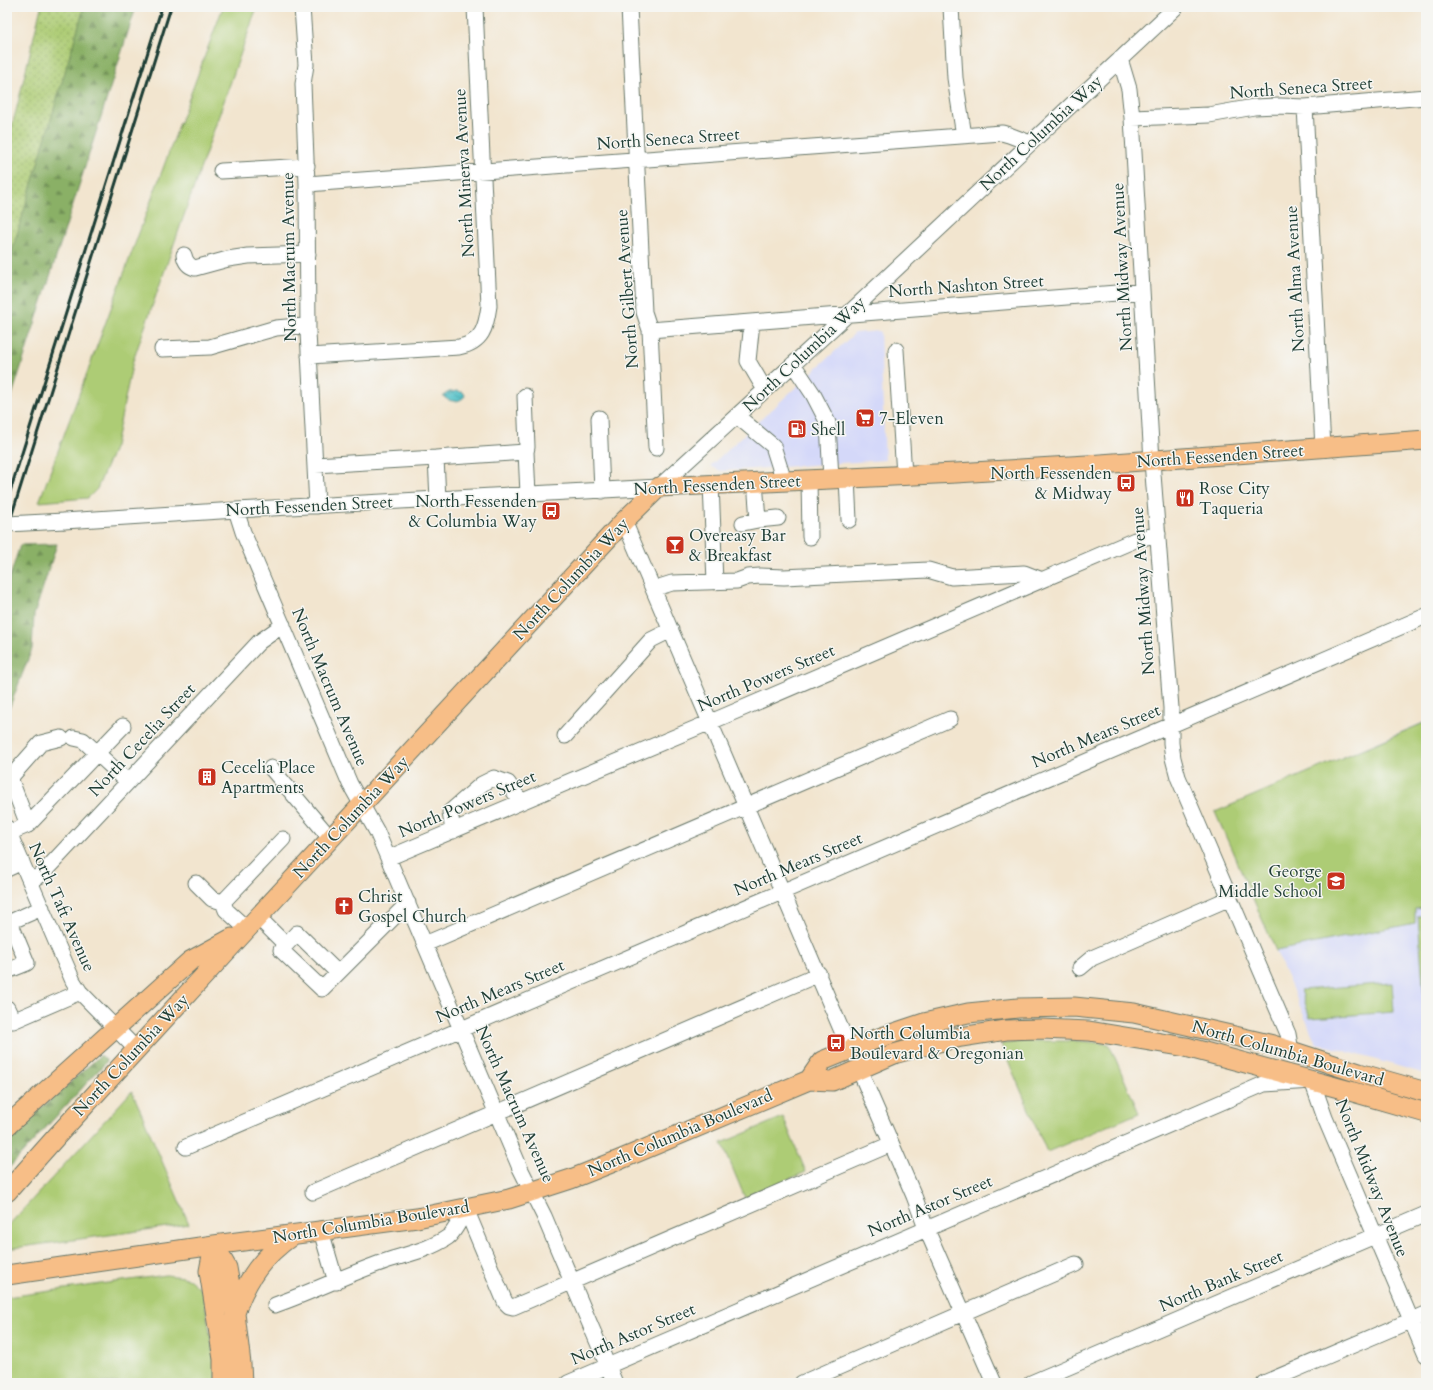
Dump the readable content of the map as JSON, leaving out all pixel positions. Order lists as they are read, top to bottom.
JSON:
{
  "streets": {
    "main road": ["North Columbia Way", "North Fessenden Street", "North Columbia Boulevard"],
    "street": [
      "North Seneca Street",
      "North Minerva Avenue",
      "North Macrum Avenue",
      "North Midway Avenue",
      "North Alma Avenue",
      "North Nashton Street",
      "North Gilbert Avenue",
      "North Powers Street",
      "North Mears Street",
      "North Cecelia Street",
      "North Taft Avenue",
      "North Astor Street",
      "North Bank Street"
    ]
  },
  "crossings": [
    ["North Seneca Street", "North Columbia Way"],
    ["North Seneca Street", "North Minerva Avenue"],
    ["North Seneca Street", "North Macrum Avenue"],
    ["North Seneca Street", "North Midway Avenue"],
    ["North Seneca Street", "North Alma Avenue"],
    ["North Seneca Street", "North Gilbert Avenue"],
    ["North Columbia Way", "North Macrum Avenue"],
    ["North Columbia Way", "North Midway Avenue"],
    ["North Columbia Way", "North Nashton Street"],
    ["North Columbia Way", "North Fessenden Street"],
    ["North Columbia Way", "North Taft Avenue"],
    ["North Minerva Avenue", "North Macrum Avenue"],
    ["North Macrum Avenue", "North Fessenden Street"],
    ["North Macrum Avenue", "North Powers Street"],
    ["North Macrum Avenue", "North Mears Street"],
    ["North Macrum Avenue", "North Cecelia Street"],
    ["North Macrum Avenue", "North Columbia Boulevard"],
    ["North Macrum Avenue", "North Astor Street"],
    ["North Midway Avenue", "North Nashton Street"],
    ["North Midway Avenue", "North Fessenden Street"],
    ["North Midway Avenue", "North Powers Street"],
    ["North Midway Avenue", "North Mears Street"],
    ["North Midway Avenue", "North Columbia Boulevard"],
    ["North Midway Avenue", "North Astor Street"],
    ["North Midway Avenue", "North Bank Street"],
    ["North Alma Avenue", "North Fessenden Street"],
    ["North Nashton Street", "North Gilbert Avenue"],
    ["North Cecelia Street", "North Taft Avenue"],
    ["North Columbia Boulevard", "North Astor Street"]
  ],
  "places": {
    "supermarket": ["7-Eleven"],
    "fuel station": ["Shell"],
    "bus stop": ["North Fessenden & Midway", "North Fessenden & Columbia Way", "North Columbia Boulevard & Oregonian"],
    "restaurant": ["Rose City Taqueria"],
    "bar": ["Overeasy Bar & Breakfast"],
    "building": ["Cecelia Place Apartments"],
    "school or university": ["George Middle School"],
    "church": ["Christ Gospel Church"]
  }
}
